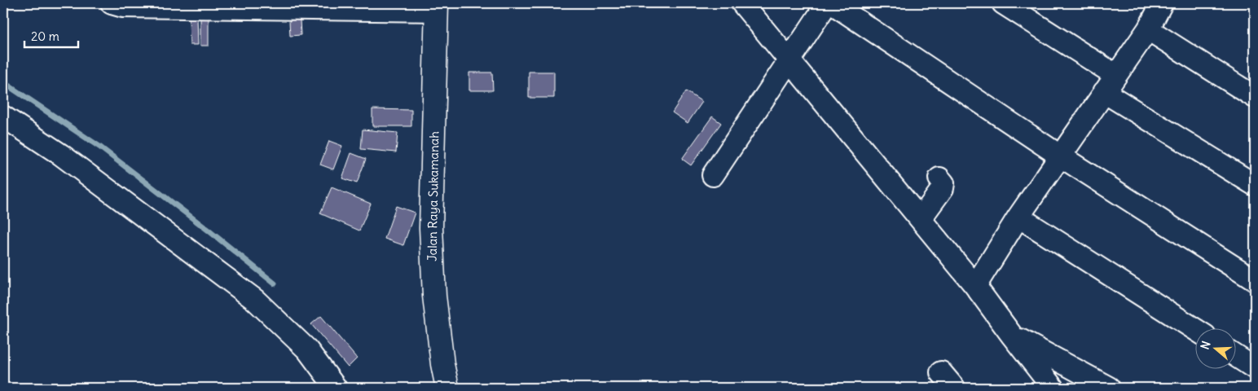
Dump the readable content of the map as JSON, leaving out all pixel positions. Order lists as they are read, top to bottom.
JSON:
{
  "streets": {
    "street": ["Jalan Raya Sukamanah"]
  },
  "scale_bar": "20 m",
  "north": "left"
}
